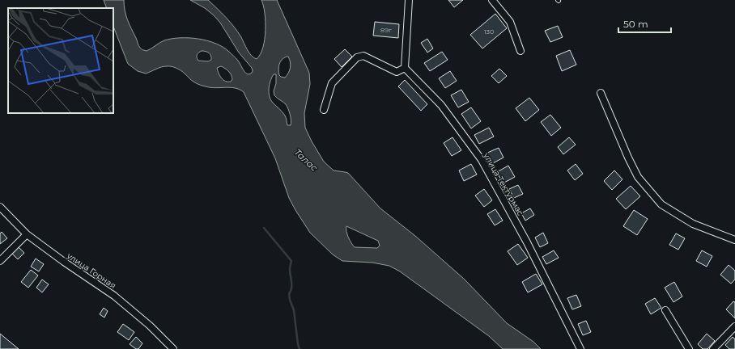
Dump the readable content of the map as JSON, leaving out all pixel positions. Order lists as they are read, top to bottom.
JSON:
{
  "streets": {
    "street": ["улица Тектурмас", "улица Горная"]
  },
  "water": ["Талас"],
  "house_numbers": ["89г", "130"],
  "scale_bar": "50 m"
}
